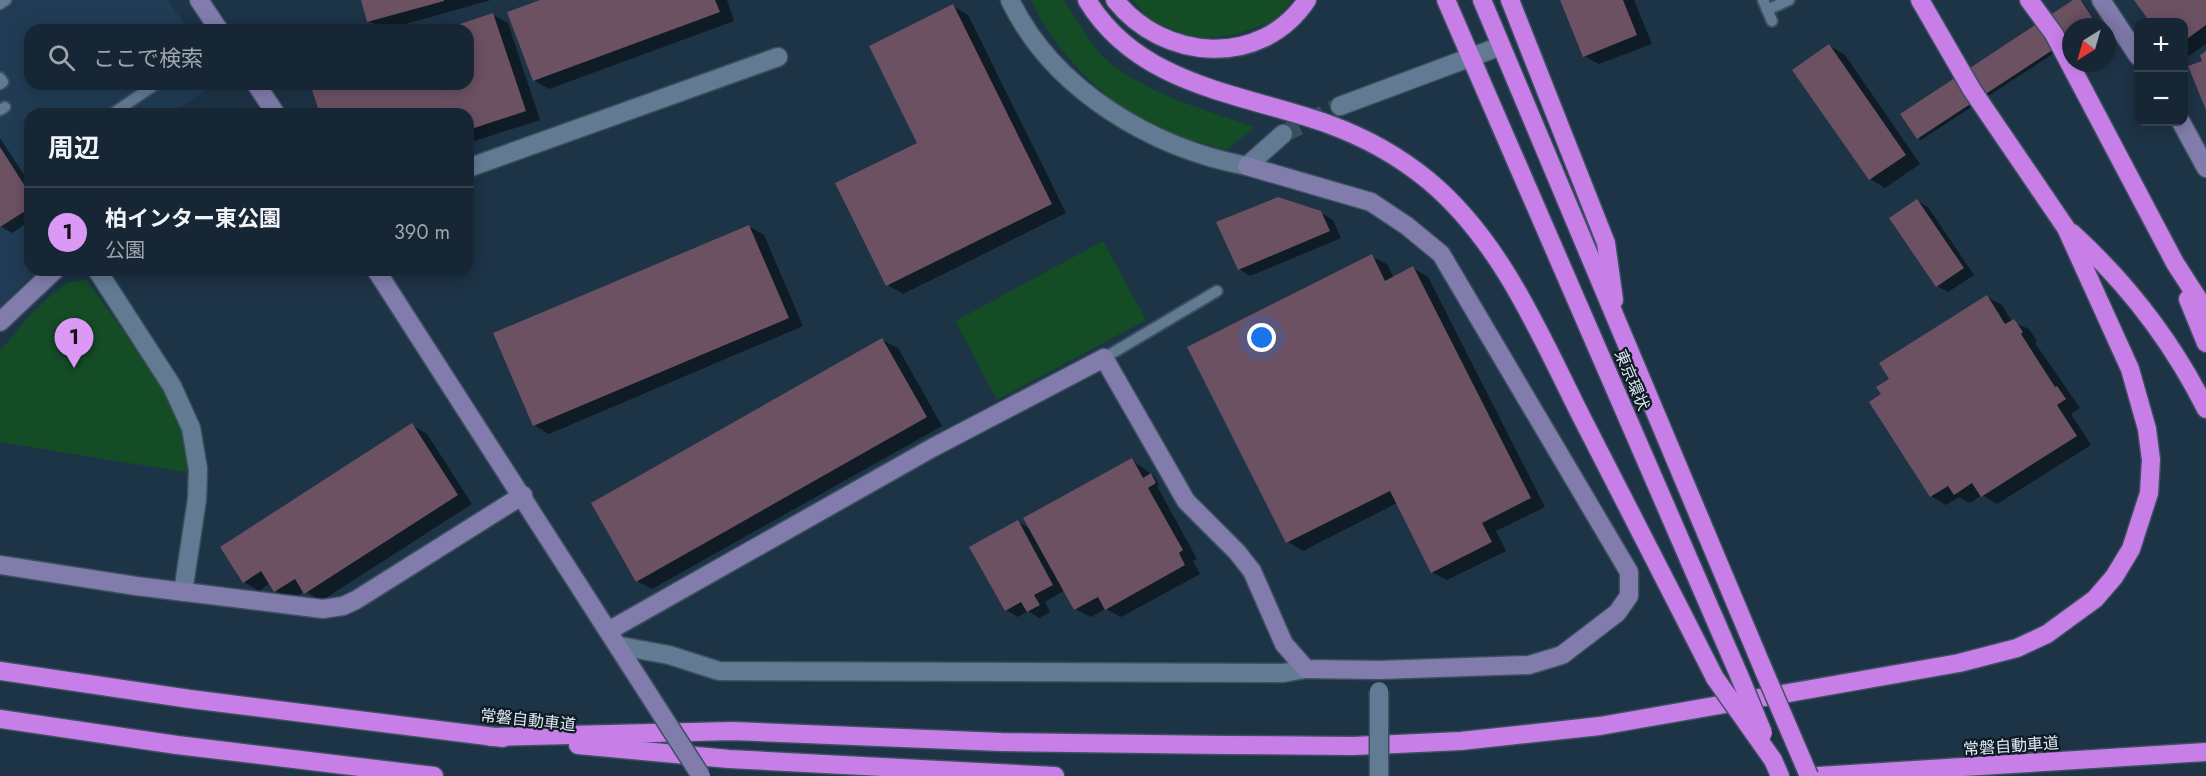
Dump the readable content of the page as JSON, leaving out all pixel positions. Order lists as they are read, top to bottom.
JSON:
{
  "streets": {
    "highway": ["東京環状", "常磐自動車道"]
  },
  "north": "bottom left",
  "page": {
    "map_buttons": ["+", "−"],
    "search": "ここで検索",
    "heading": "周辺",
    "list": [
      {
        "mark": "1",
        "name": "柏インター東公園",
        "note": "公園",
        "value": "390 m"
      }
    ],
    "pins": "1"
  }
}
